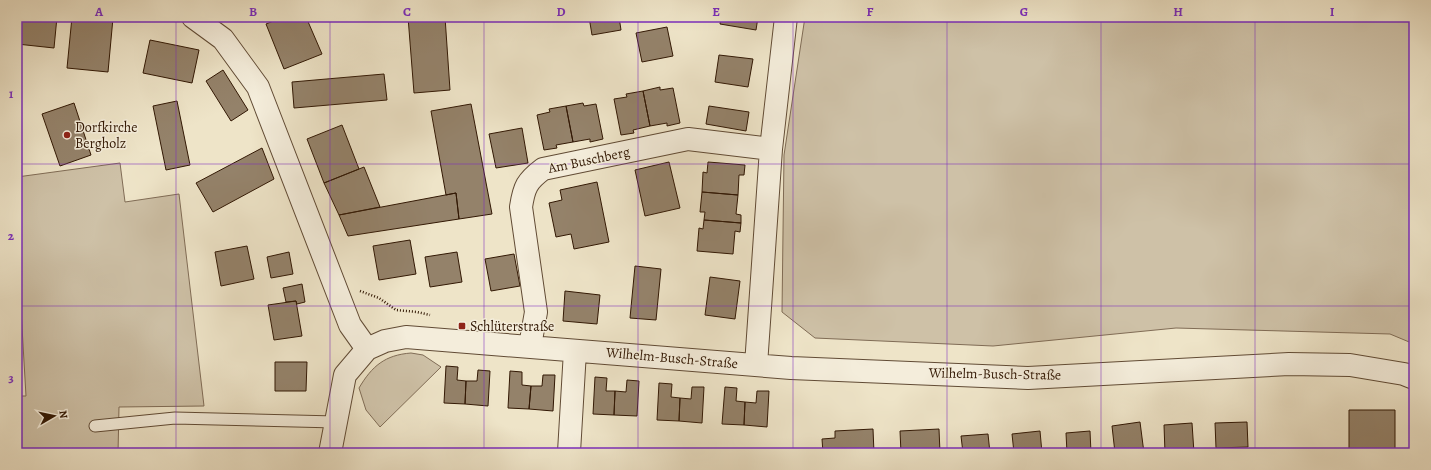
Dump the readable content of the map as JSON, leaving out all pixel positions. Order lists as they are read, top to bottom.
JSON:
{
  "streets": {
    "street": ["Am Buschberg", "Wilhelm-Busch-Straße"]
  },
  "crossings": [
    ["Am Buschberg", "Wilhelm-Busch-Straße"]
  ],
  "places": {
    "other": ["Dorfkirche Bergholz"],
    "transit": ["Schlüterstraße"]
  },
  "north": "right",
  "grid": {
    "columns": [
      "A",
      "B",
      "C",
      "D",
      "E",
      "F",
      "G",
      "H",
      "I"
    ],
    "rows": ["1", "2", "3"]
  }
}
